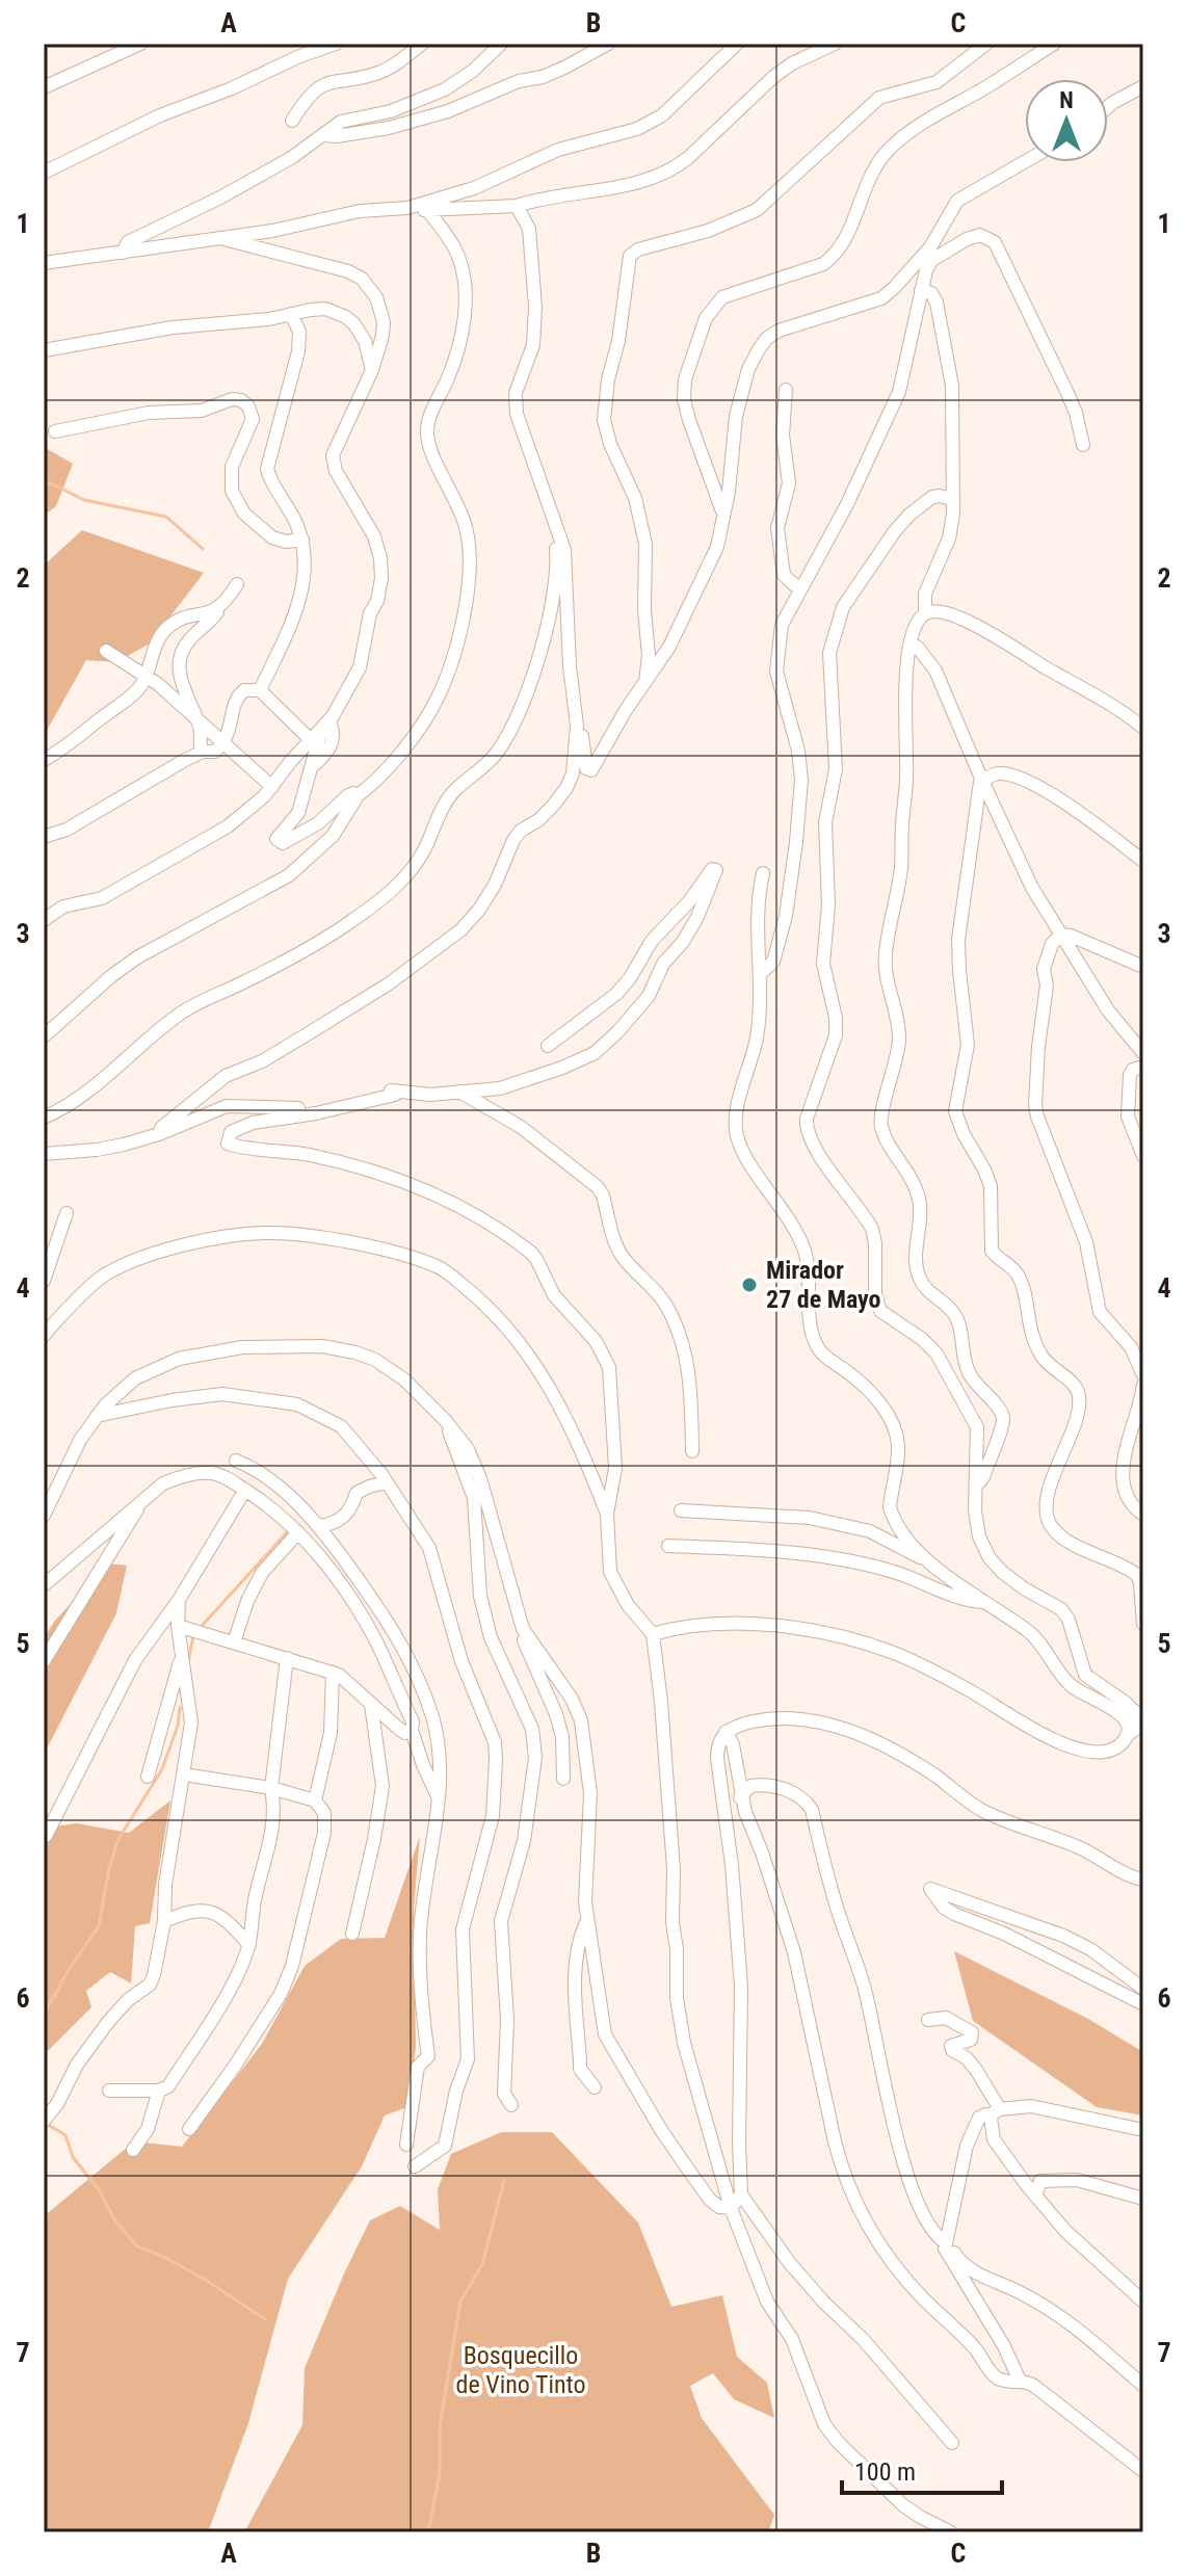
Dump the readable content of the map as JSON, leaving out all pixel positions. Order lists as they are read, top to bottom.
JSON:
{
  "parks": ["Bosquecillo de Vino Tinto"],
  "places": ["Mirador 27 de Mayo"],
  "scale_bar": "100 m",
  "north": "top",
  "grid": {
    "columns": ["A", "B", "C"],
    "rows": [
      "1",
      "2",
      "3",
      "4",
      "5",
      "6",
      "7"
    ]
  }
}
